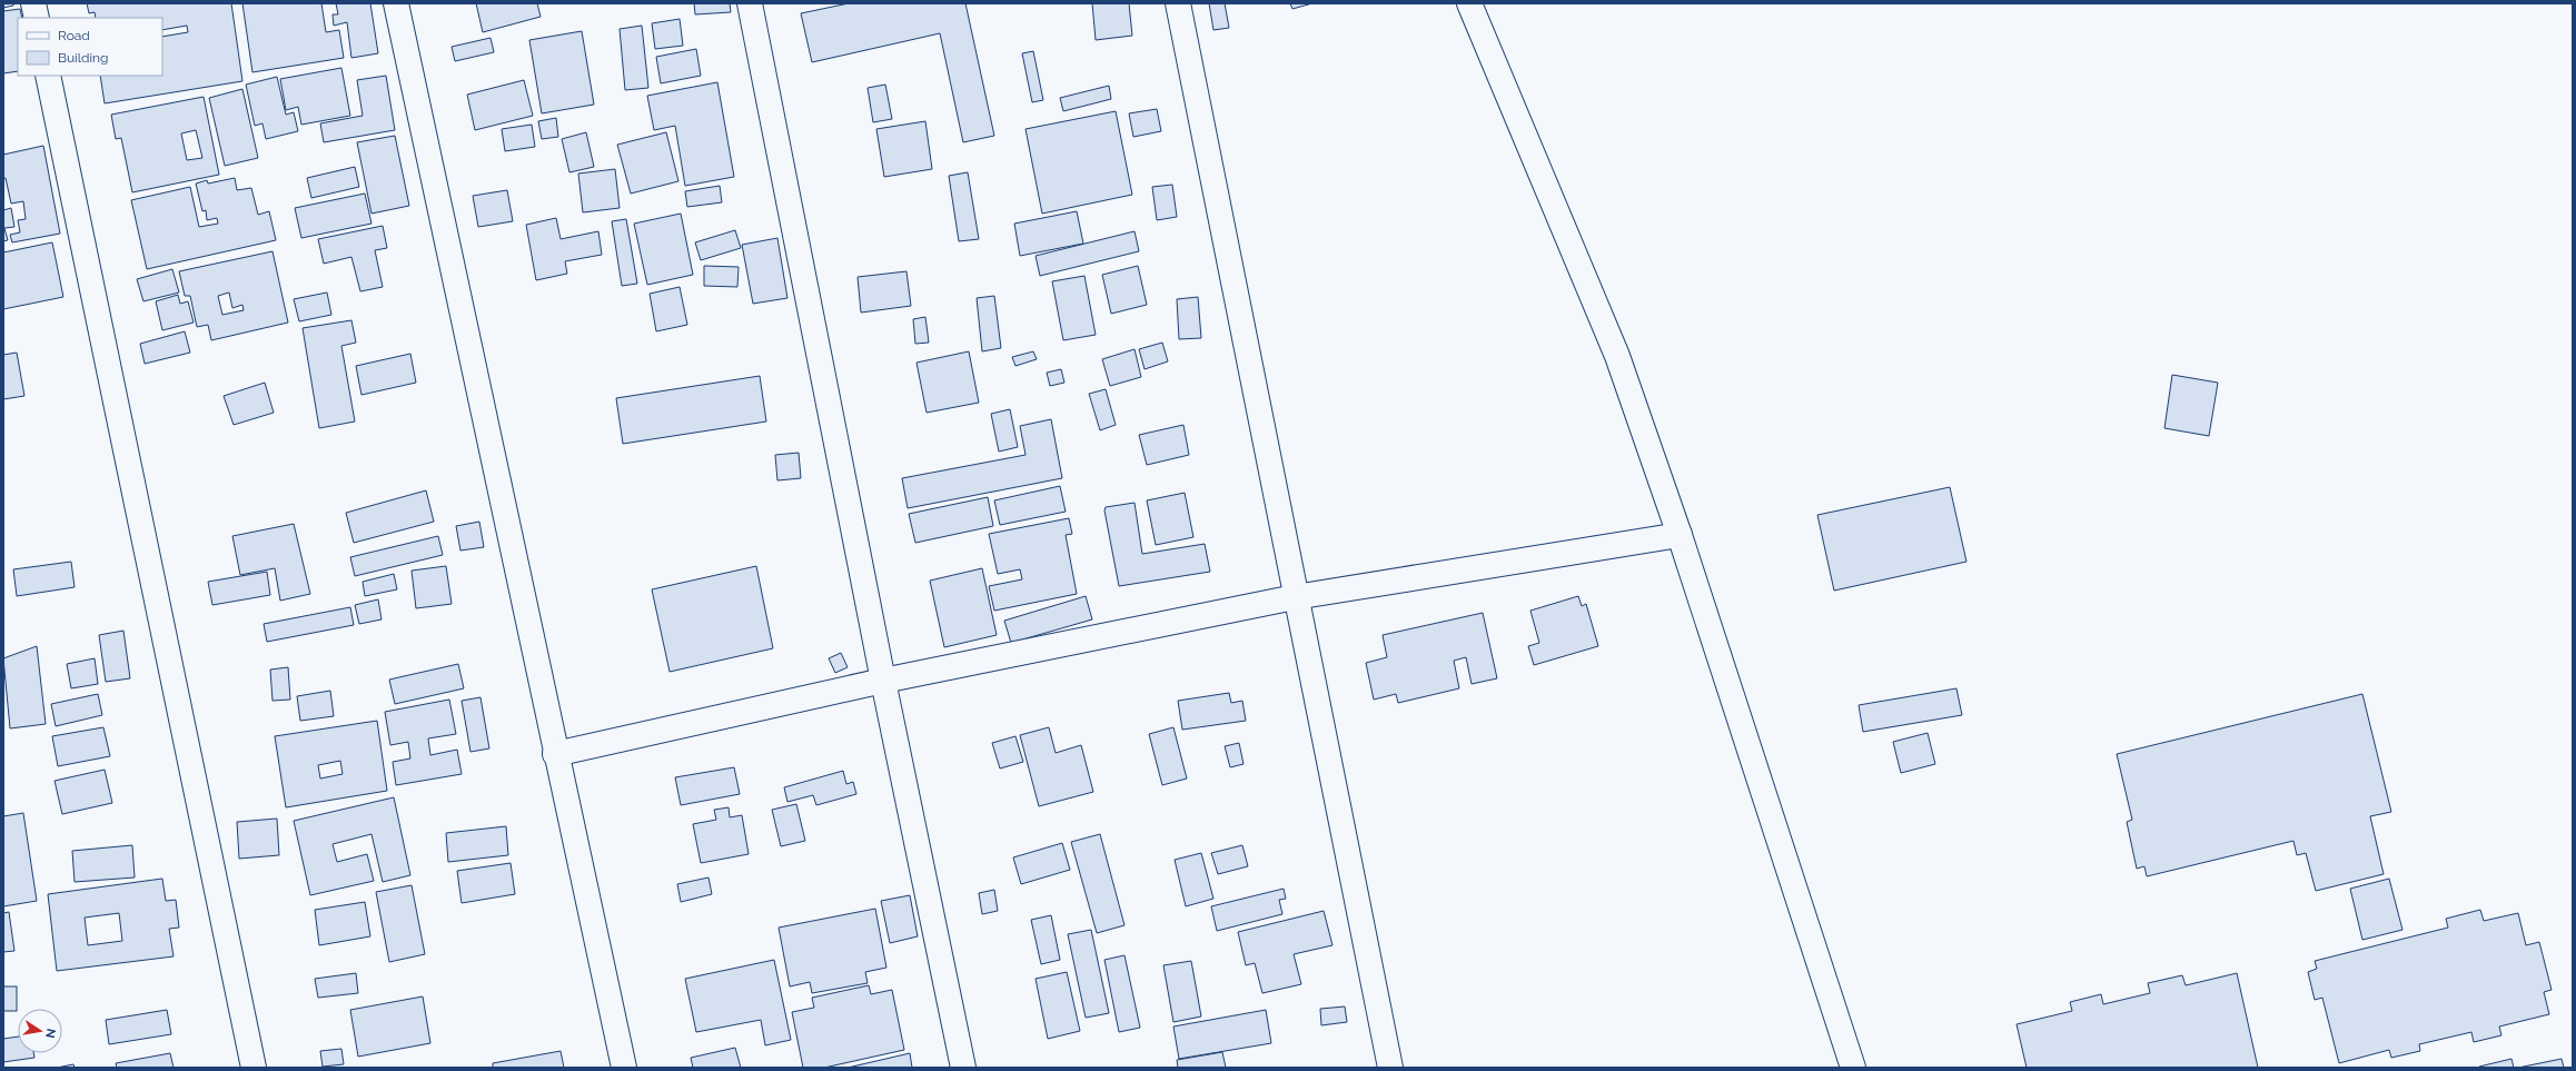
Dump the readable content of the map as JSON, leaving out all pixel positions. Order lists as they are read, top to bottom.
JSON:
{
  "legend": ["Road", "Building"],
  "north": "right"
}
